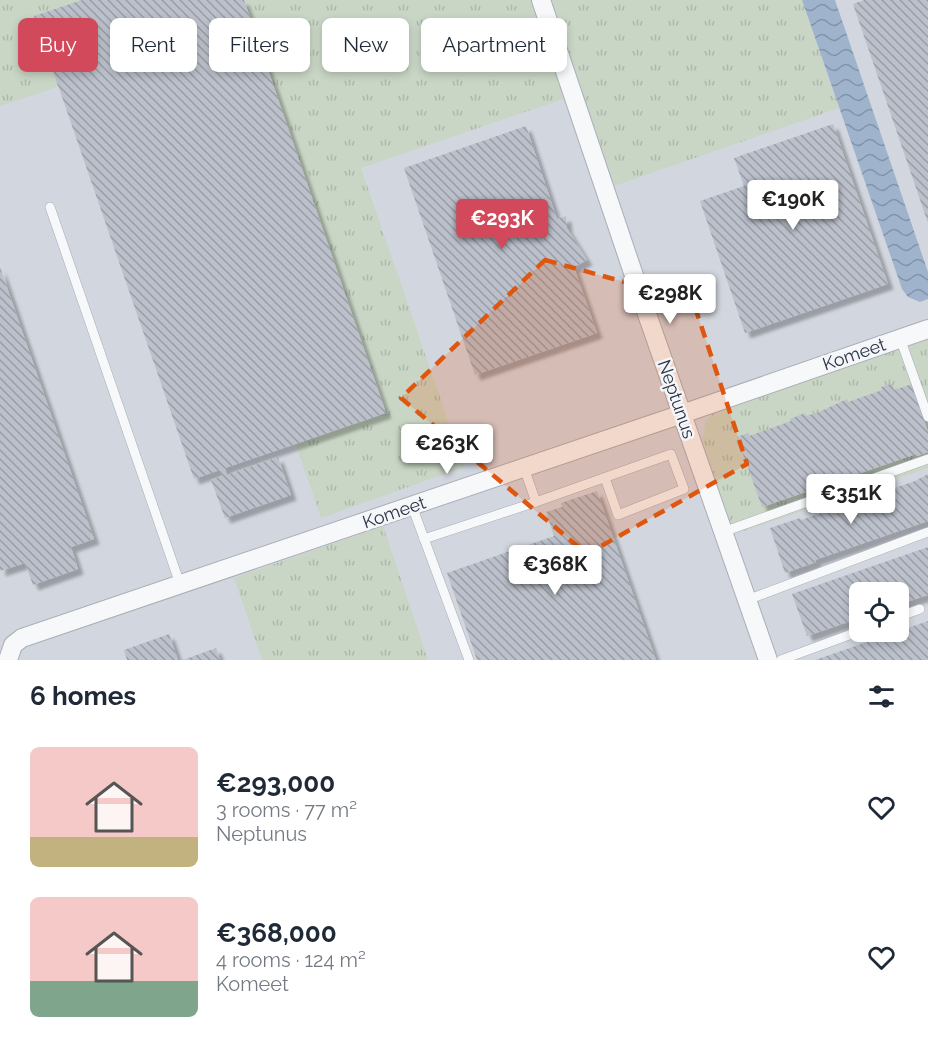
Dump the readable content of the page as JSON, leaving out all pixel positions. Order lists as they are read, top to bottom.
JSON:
{
  "streets": {
    "street": ["Komeet", "Neptunus"]
  },
  "crossings": [
    ["Komeet", "Neptunus"]
  ],
  "page": {
    "chip": [
      "Buy",
      "Rent",
      "Filters",
      "New",
      "Apartment"
    ],
    "price": [
      "€190K",
      "€293K",
      "€298K",
      "€263K",
      "€351K",
      "€368K"
    ],
    "heading": "6 homes",
    "list": [
      {
        "name": "€293,000",
        "note": "3 rooms · 77 m² · Neptunus"
      },
      {
        "name": "€368,000",
        "note": "4 rooms · 124 m² · Komeet"
      }
    ]
  }
}
